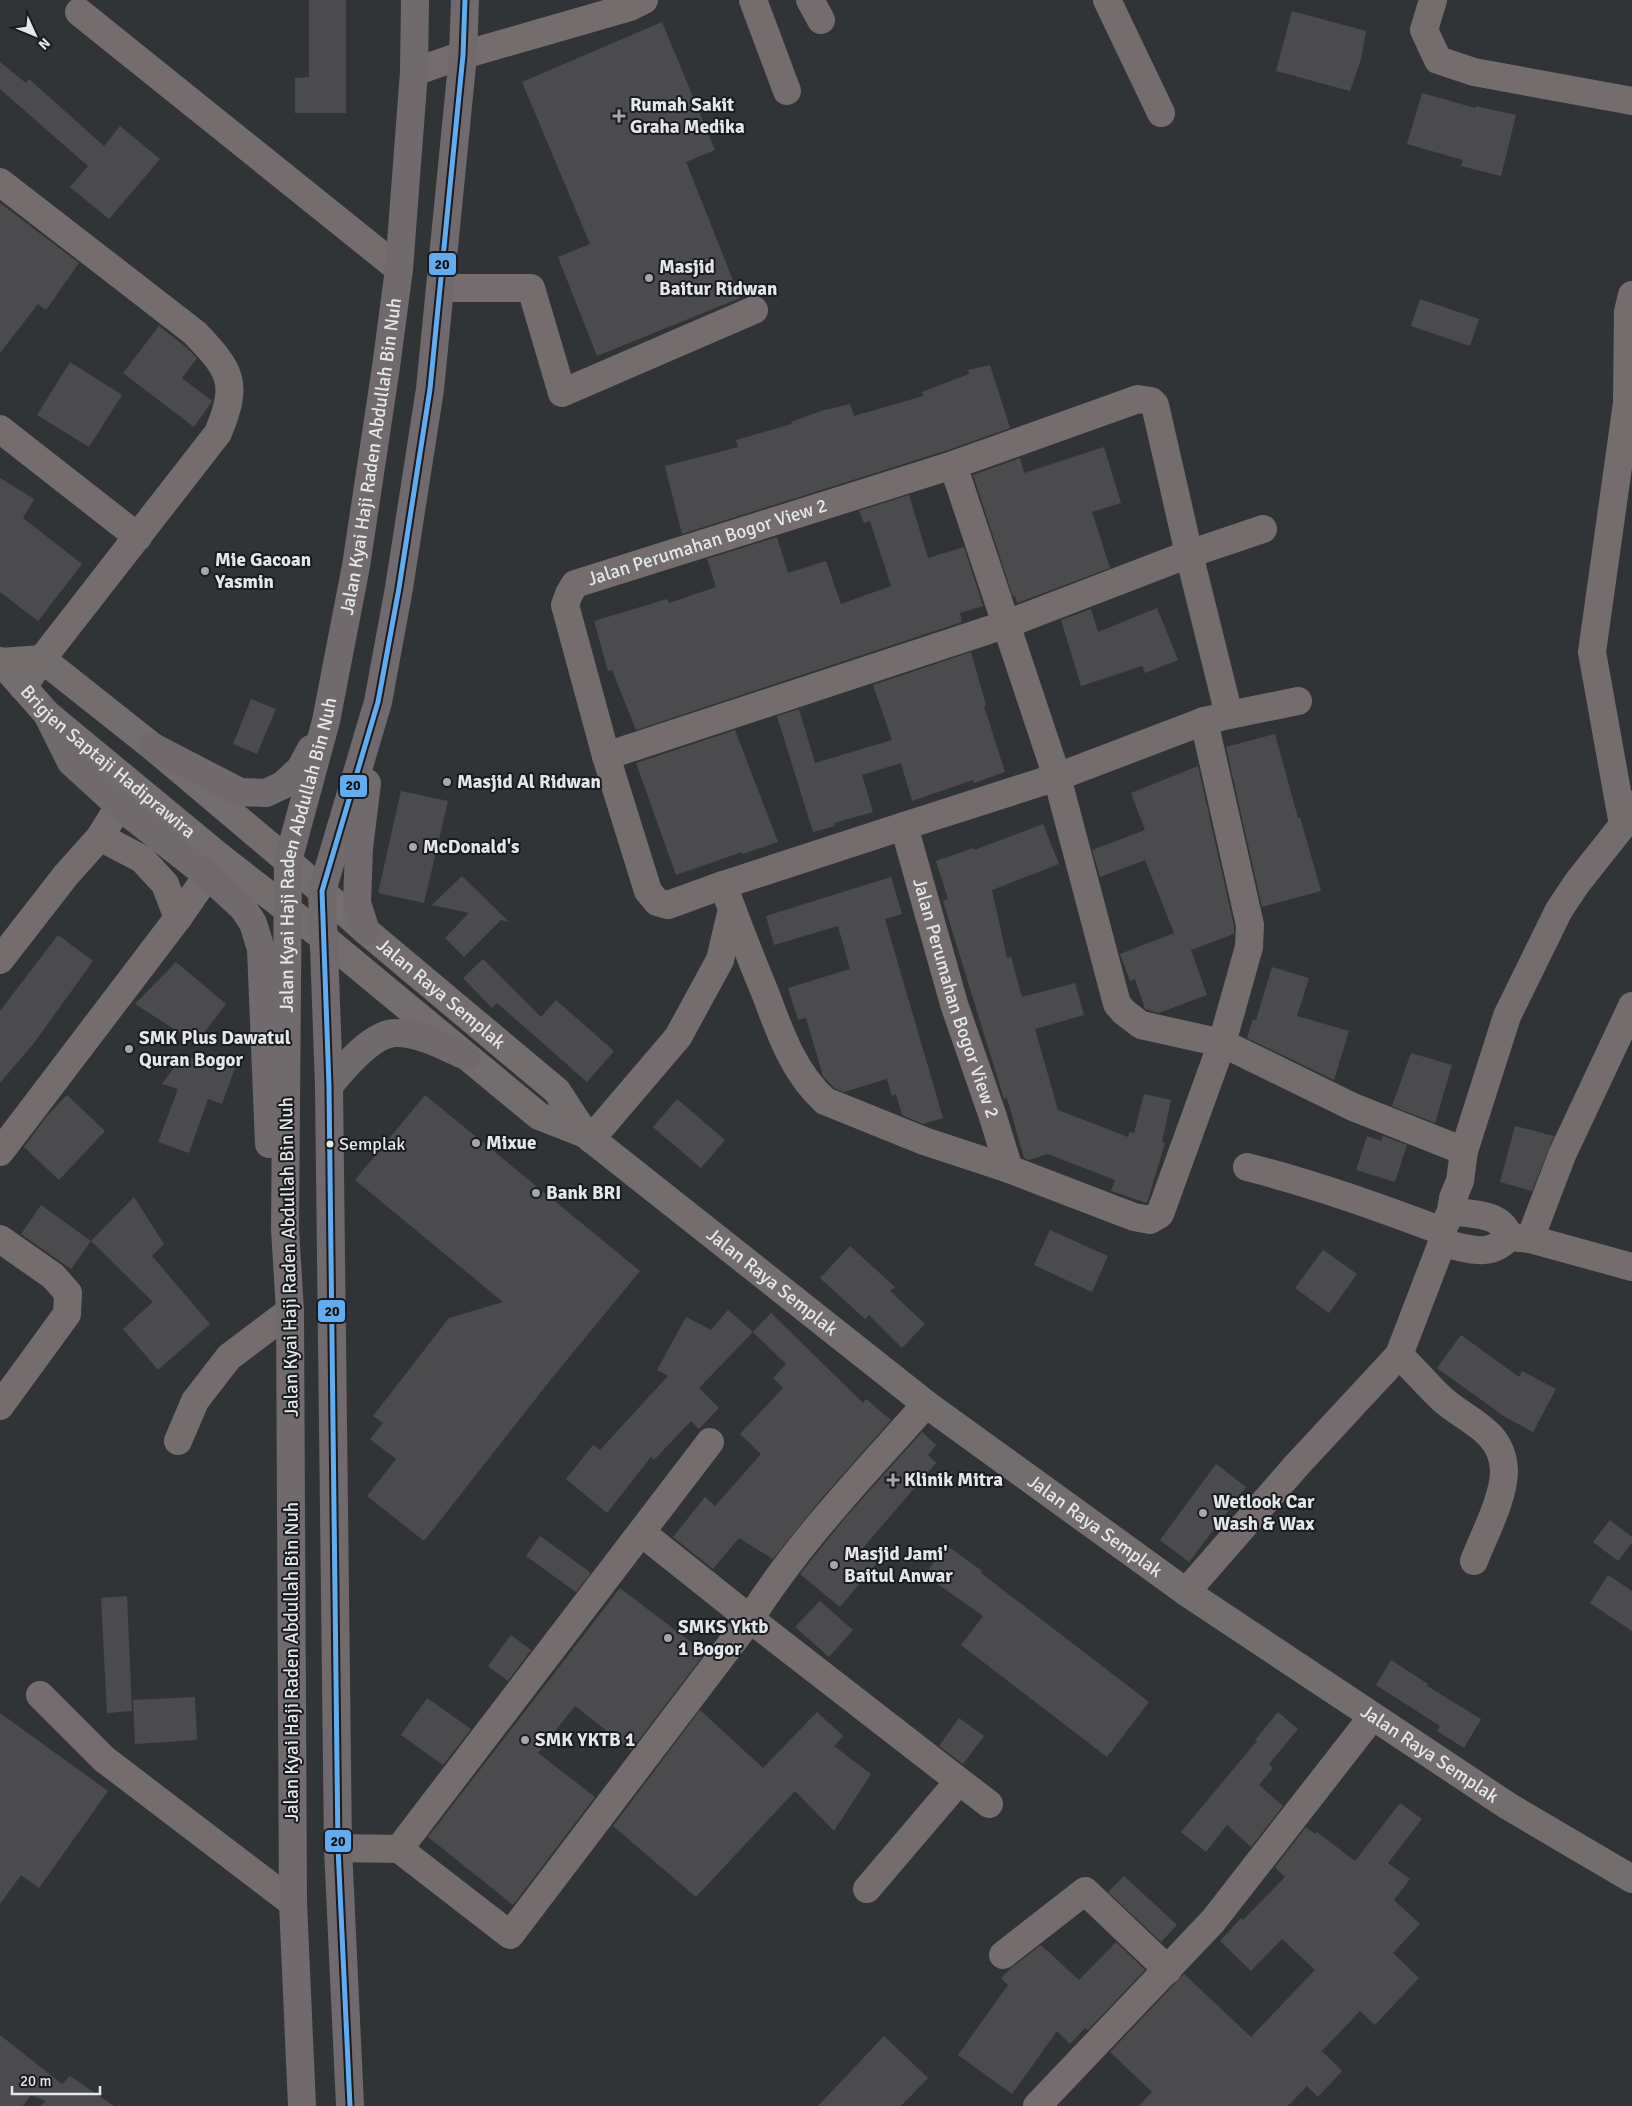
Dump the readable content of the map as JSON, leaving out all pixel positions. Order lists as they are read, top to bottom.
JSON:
{
  "streets": {
    "highway": ["Jalan Kyai Haji Raden Abdullah Bin Nuh"],
    "main road": ["Brigjen Saptaji Hadiprawira", "Jalan Raya Semplak"],
    "street": ["Jalan Perumahan Bogor View 2"]
  },
  "crossings": [
    ["Jalan Kyai Haji Raden Abdullah Bin Nuh", "Brigjen Saptaji Hadiprawira"],
    ["Jalan Kyai Haji Raden Abdullah Bin Nuh", "Jalan Raya Semplak"],
    ["Brigjen Saptaji Hadiprawira", "Jalan Raya Semplak"]
  ],
  "places": {
    "health": ["Rumah Sakit Graha Medika", "Klinik Mitra"],
    "other": [
      "Masjid Baitur Ridwan",
      "Mie Gacoan Yasmin",
      "Masjid Al Ridwan",
      "McDonald's",
      "SMK Plus Dawatul Quran Bogor",
      "Mixue",
      "Semplak",
      "Bank BRI",
      "Wetlook Car Wash & Wax",
      "Masjid Jami' Baitul Anwar",
      "SMKS Yktb 1 Bogor",
      "SMK YKTB 1"
    ]
  },
  "lines": ["transit line 20"],
  "scale_bar": "20 m",
  "north": "bottom right"
}
